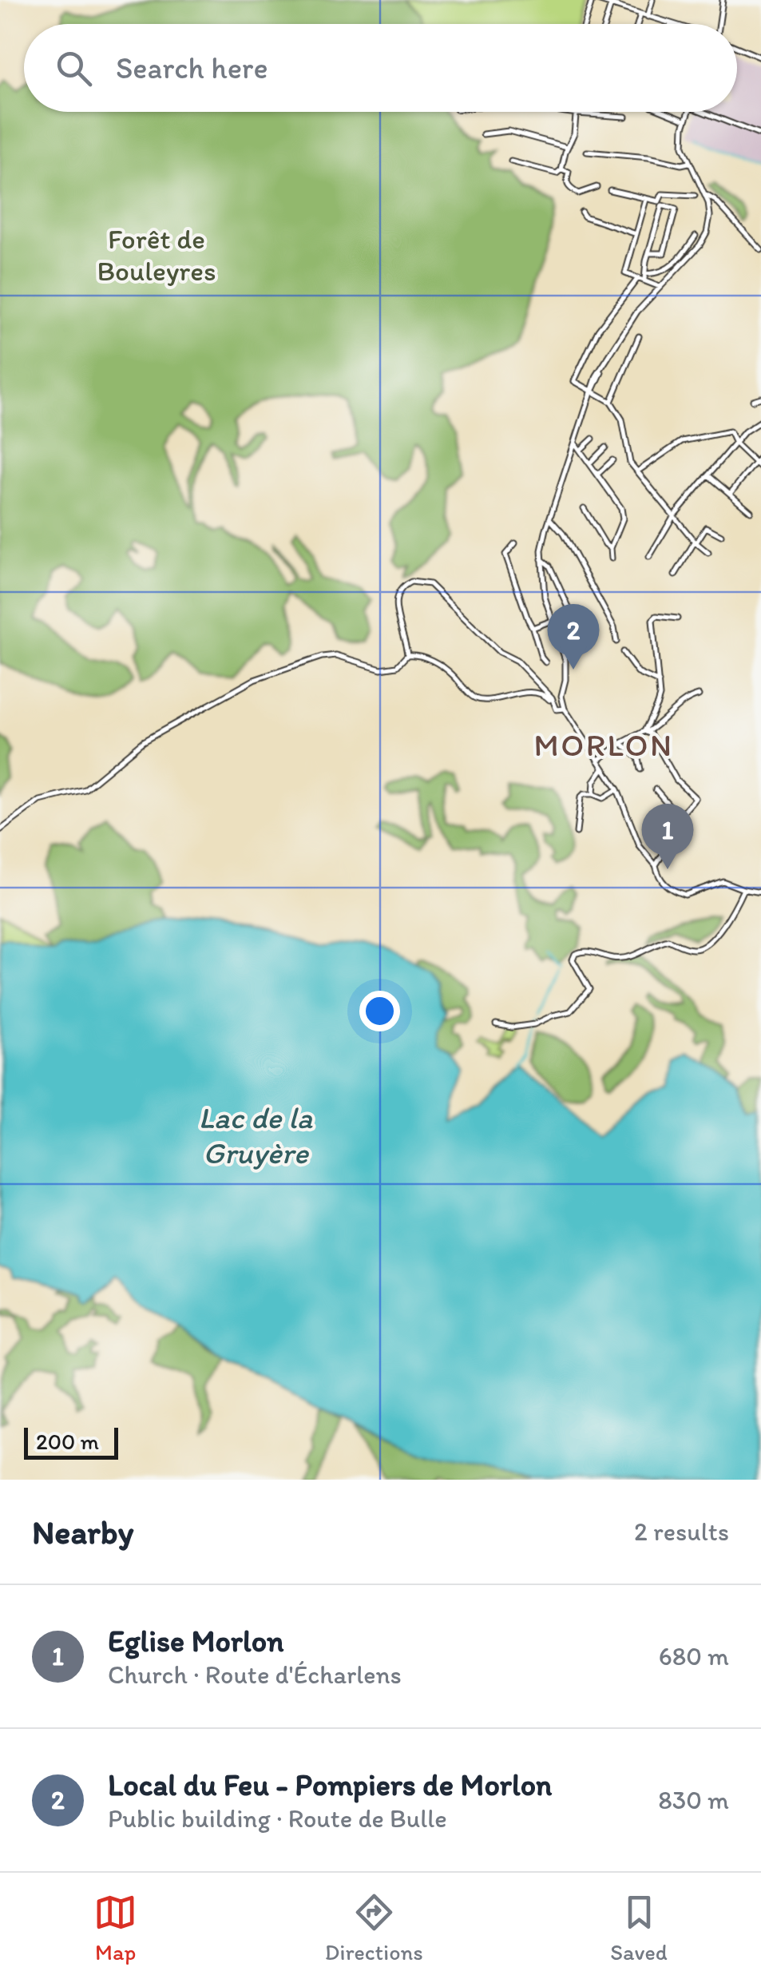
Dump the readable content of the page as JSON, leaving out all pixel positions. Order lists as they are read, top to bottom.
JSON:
{
  "districts": ["MORLON"],
  "water": ["Lac de la Gruyère"],
  "parks": ["Forêt de Bouleyres"],
  "scale_bar": "200 m",
  "page": {
    "search": "Search here",
    "pins": ["2", "1"],
    "scale": "200 m",
    "heading": ["Nearby", "2 results"],
    "list": [
      {
        "mark": "1",
        "name": "Eglise Morlon",
        "note": "Church · Route d'Écharlens",
        "value": "680 m"
      },
      {
        "mark": "2",
        "name": "Local du Feu - Pompiers de Morlon",
        "note": "Public building · Route de Bulle",
        "value": "830 m"
      }
    ],
    "nav": ["Map", "Directions", "Saved"]
  }
}
